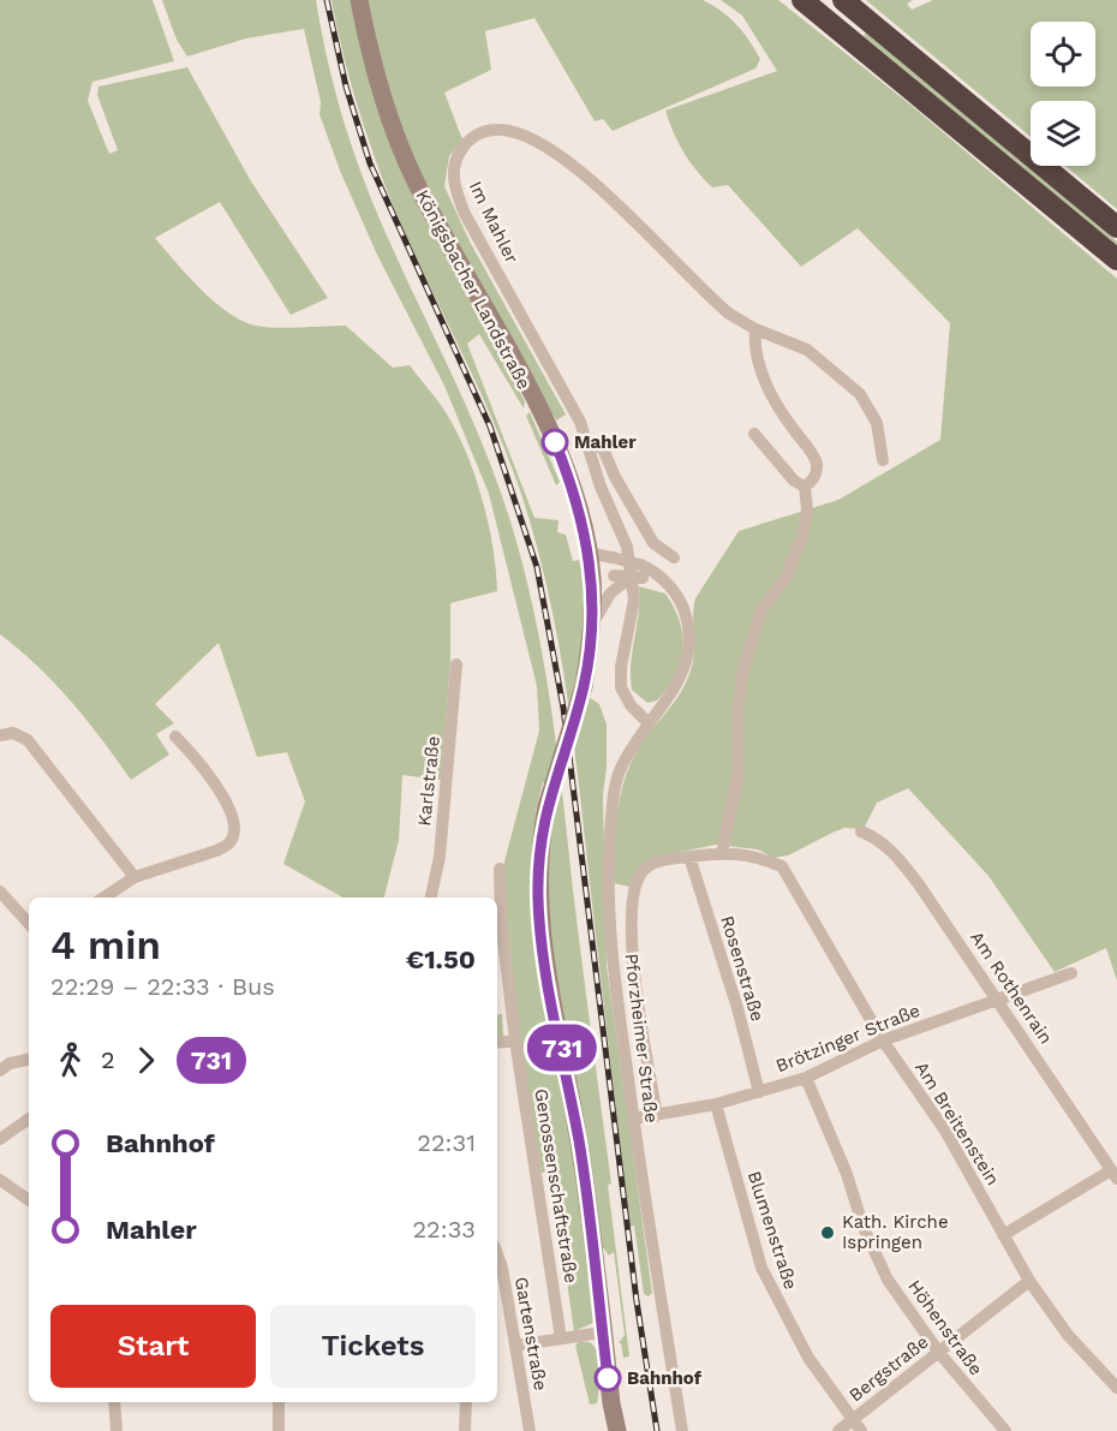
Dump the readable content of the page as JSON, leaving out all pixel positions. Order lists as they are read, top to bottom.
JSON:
{
  "streets": {
    "main road": ["Königsbacher Landstraße"],
    "street": [
      "Im Mahler",
      "Karlstraße",
      "Rosenstraße",
      "Am Rothenrain",
      "Pforzheimer Straße",
      "Brötzinger Straße",
      "Am Breitenstein",
      "Genossenschaftstraße",
      "Blumenstraße",
      "Höhenstraße",
      "Gartenstraße",
      "Bergstraße"
    ]
  },
  "crossings": [
    ["Im Mahler", "Pforzheimer Straße"],
    ["Königsbacher Landstraße", "Pforzheimer Straße"],
    ["Rosenstraße", "Brötzinger Straße"],
    ["Am Rothenrain", "Brötzinger Straße"],
    ["Pforzheimer Straße", "Brötzinger Straße"],
    ["Brötzinger Straße", "Am Breitenstein"],
    ["Brötzinger Straße", "Blumenstraße"],
    ["Brötzinger Straße", "Höhenstraße"],
    ["Am Breitenstein", "Bergstraße"],
    ["Blumenstraße", "Bergstraße"],
    ["Höhenstraße", "Bergstraße"]
  ],
  "places": ["Mahler", "Kath. Kirche Ispringen", "Bahnhof"],
  "lines": ["bus line 731"],
  "page": {
    "on_map": "731",
    "heading": ["4 min", "22:29 – 22:33 · Bus", "€1.50"],
    "legs": ["2", "731"],
    "list": [
      {
        "name": "Bahnhof",
        "value": "22:31"
      },
      {
        "name": "Mahler",
        "value": "22:33"
      }
    ],
    "buttons": ["Start", "Tickets"]
  }
}
